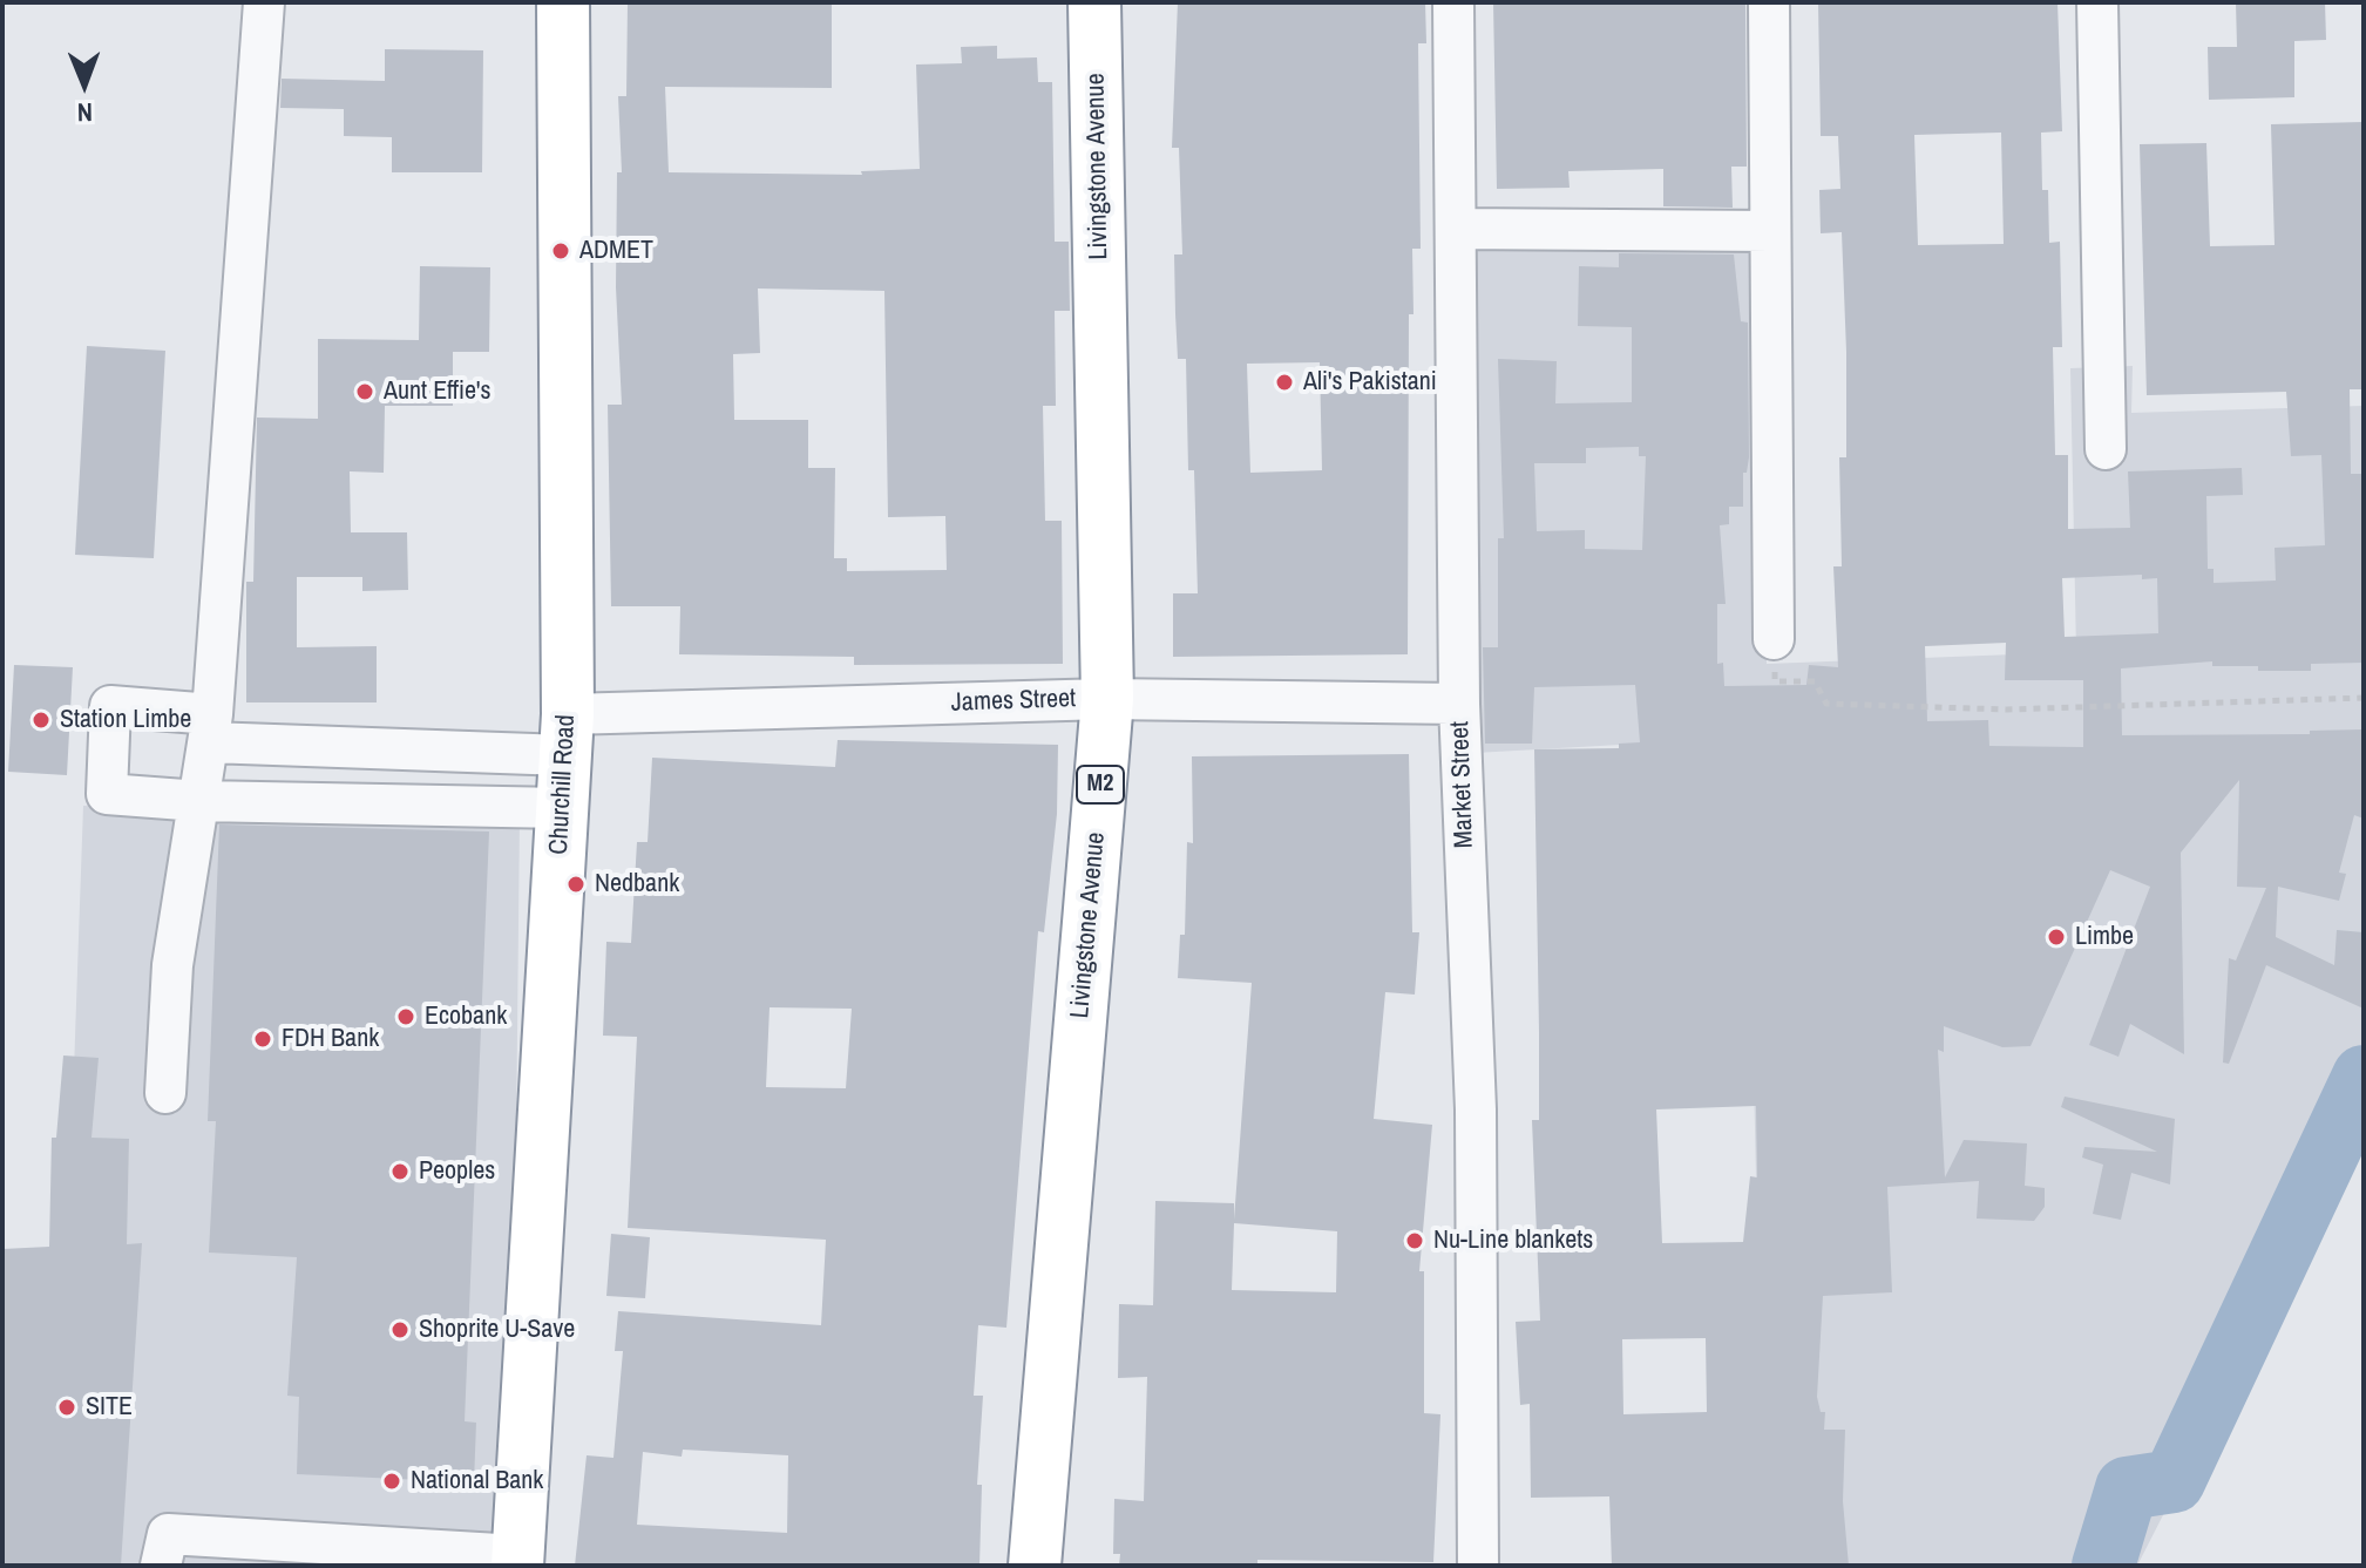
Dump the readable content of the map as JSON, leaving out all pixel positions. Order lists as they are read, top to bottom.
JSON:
{
  "streets": {
    "highway": ["Livingstone Avenue", "Churchill Road", "M2"],
    "street": ["James Street", "Market Street"]
  },
  "crossings": [
    ["Livingstone Avenue", "James Street"],
    ["James Street", "Churchill Road"],
    ["James Street", "Market Street"]
  ],
  "places": [
    "ADMET",
    "Ali's Pakistani",
    "Aunt Effie's",
    "Station Limbe",
    "Nedbank",
    "Limbe",
    "Ecobank",
    "FDH Bank",
    "Peoples",
    "Nu-Line blankets",
    "Shoprite U-Save",
    "SITE",
    "National Bank"
  ],
  "north": "bottom"
}
